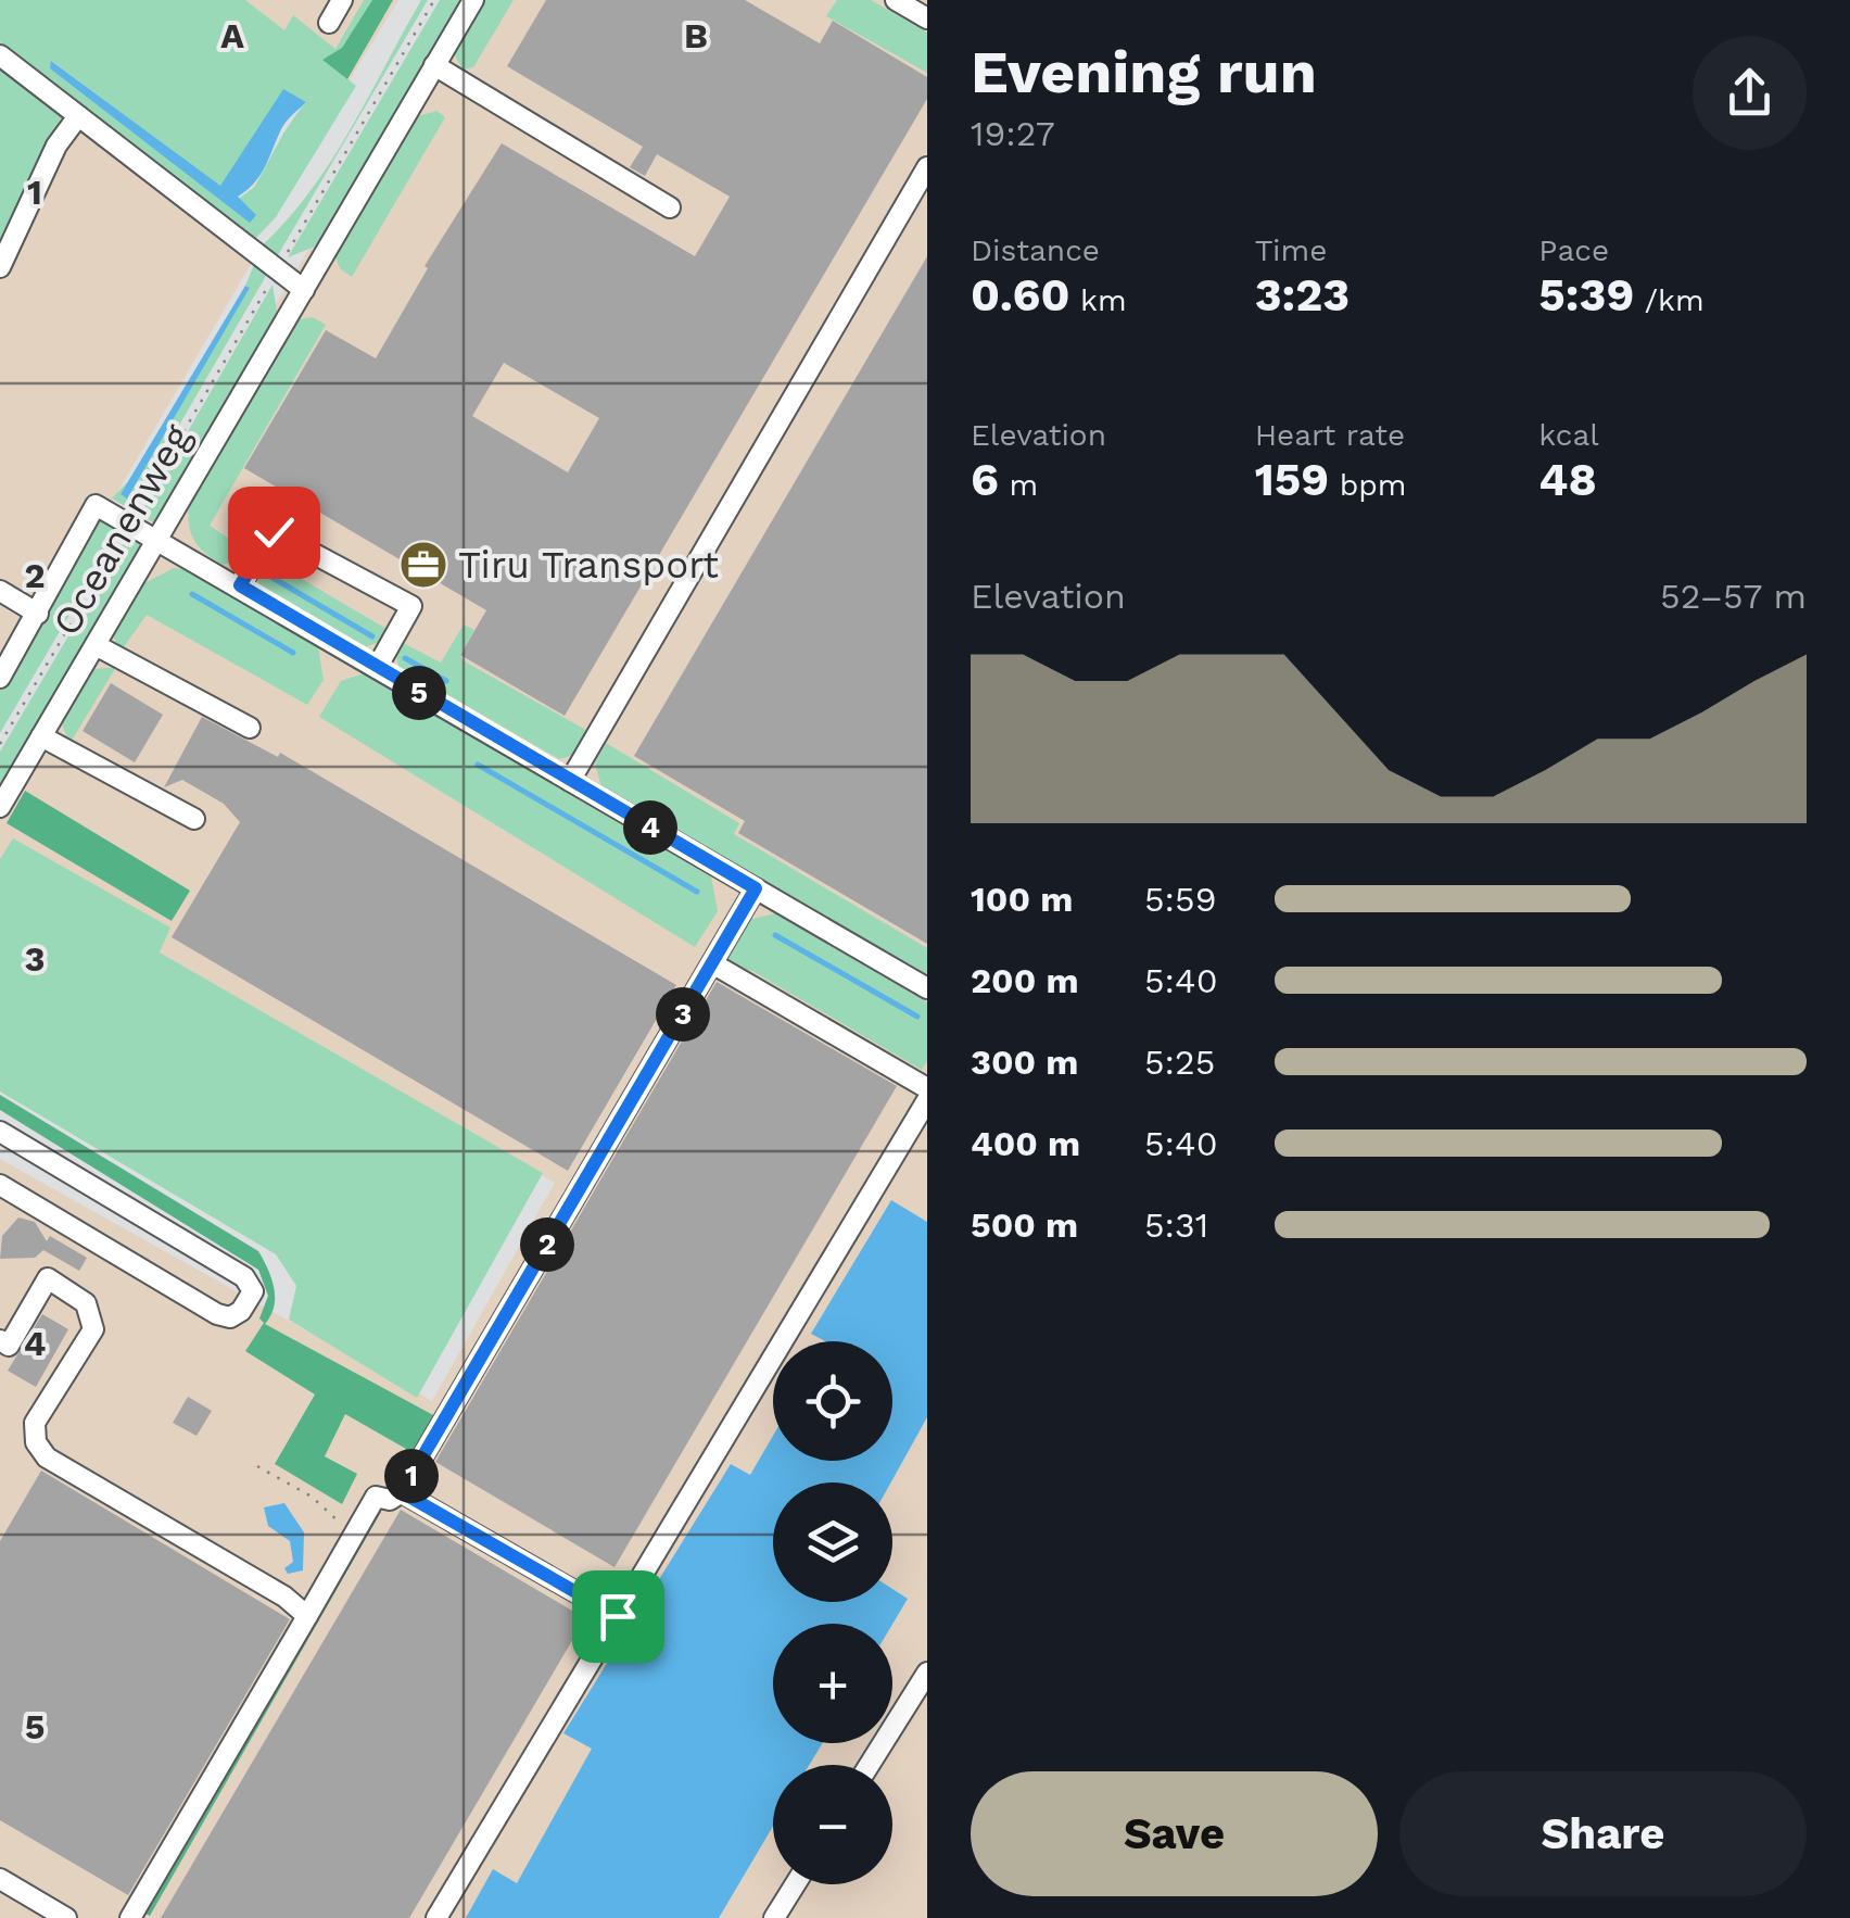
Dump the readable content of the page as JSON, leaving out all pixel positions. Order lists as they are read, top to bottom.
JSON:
{
  "streets": {
    "street": ["Oceanenweg"]
  },
  "places": {
    "office": ["Tiru Transport"]
  },
  "page": {
    "heading": ["Evening run", "19:27"],
    "stats": [
      ["Distance", "0.60 km"],
      ["Time", "3:23"],
      ["Pace", "5:39 /km"],
      ["Elevation", "6 m"],
      ["Heart rate", "159 bpm"],
      ["kcal", "48"]
    ],
    "chart": ["Elevation", "52–57 m"],
    "pins": [
      "5",
      "4",
      "3",
      "2",
      "1"
    ],
    "list": [
      {
        "name": "100 m",
        "note": "5:59"
      },
      {
        "name": "200 m",
        "note": "5:40"
      },
      {
        "name": "300 m",
        "note": "5:25"
      },
      {
        "name": "400 m",
        "note": "5:40"
      },
      {
        "name": "500 m",
        "note": "5:31"
      }
    ],
    "map_buttons": ["+", "−"],
    "buttons": ["Save", "Share"]
  },
  "grid": {
    "columns": ["A", "B"],
    "rows": [
      "1",
      "2",
      "3",
      "4",
      "5"
    ]
  }
}
